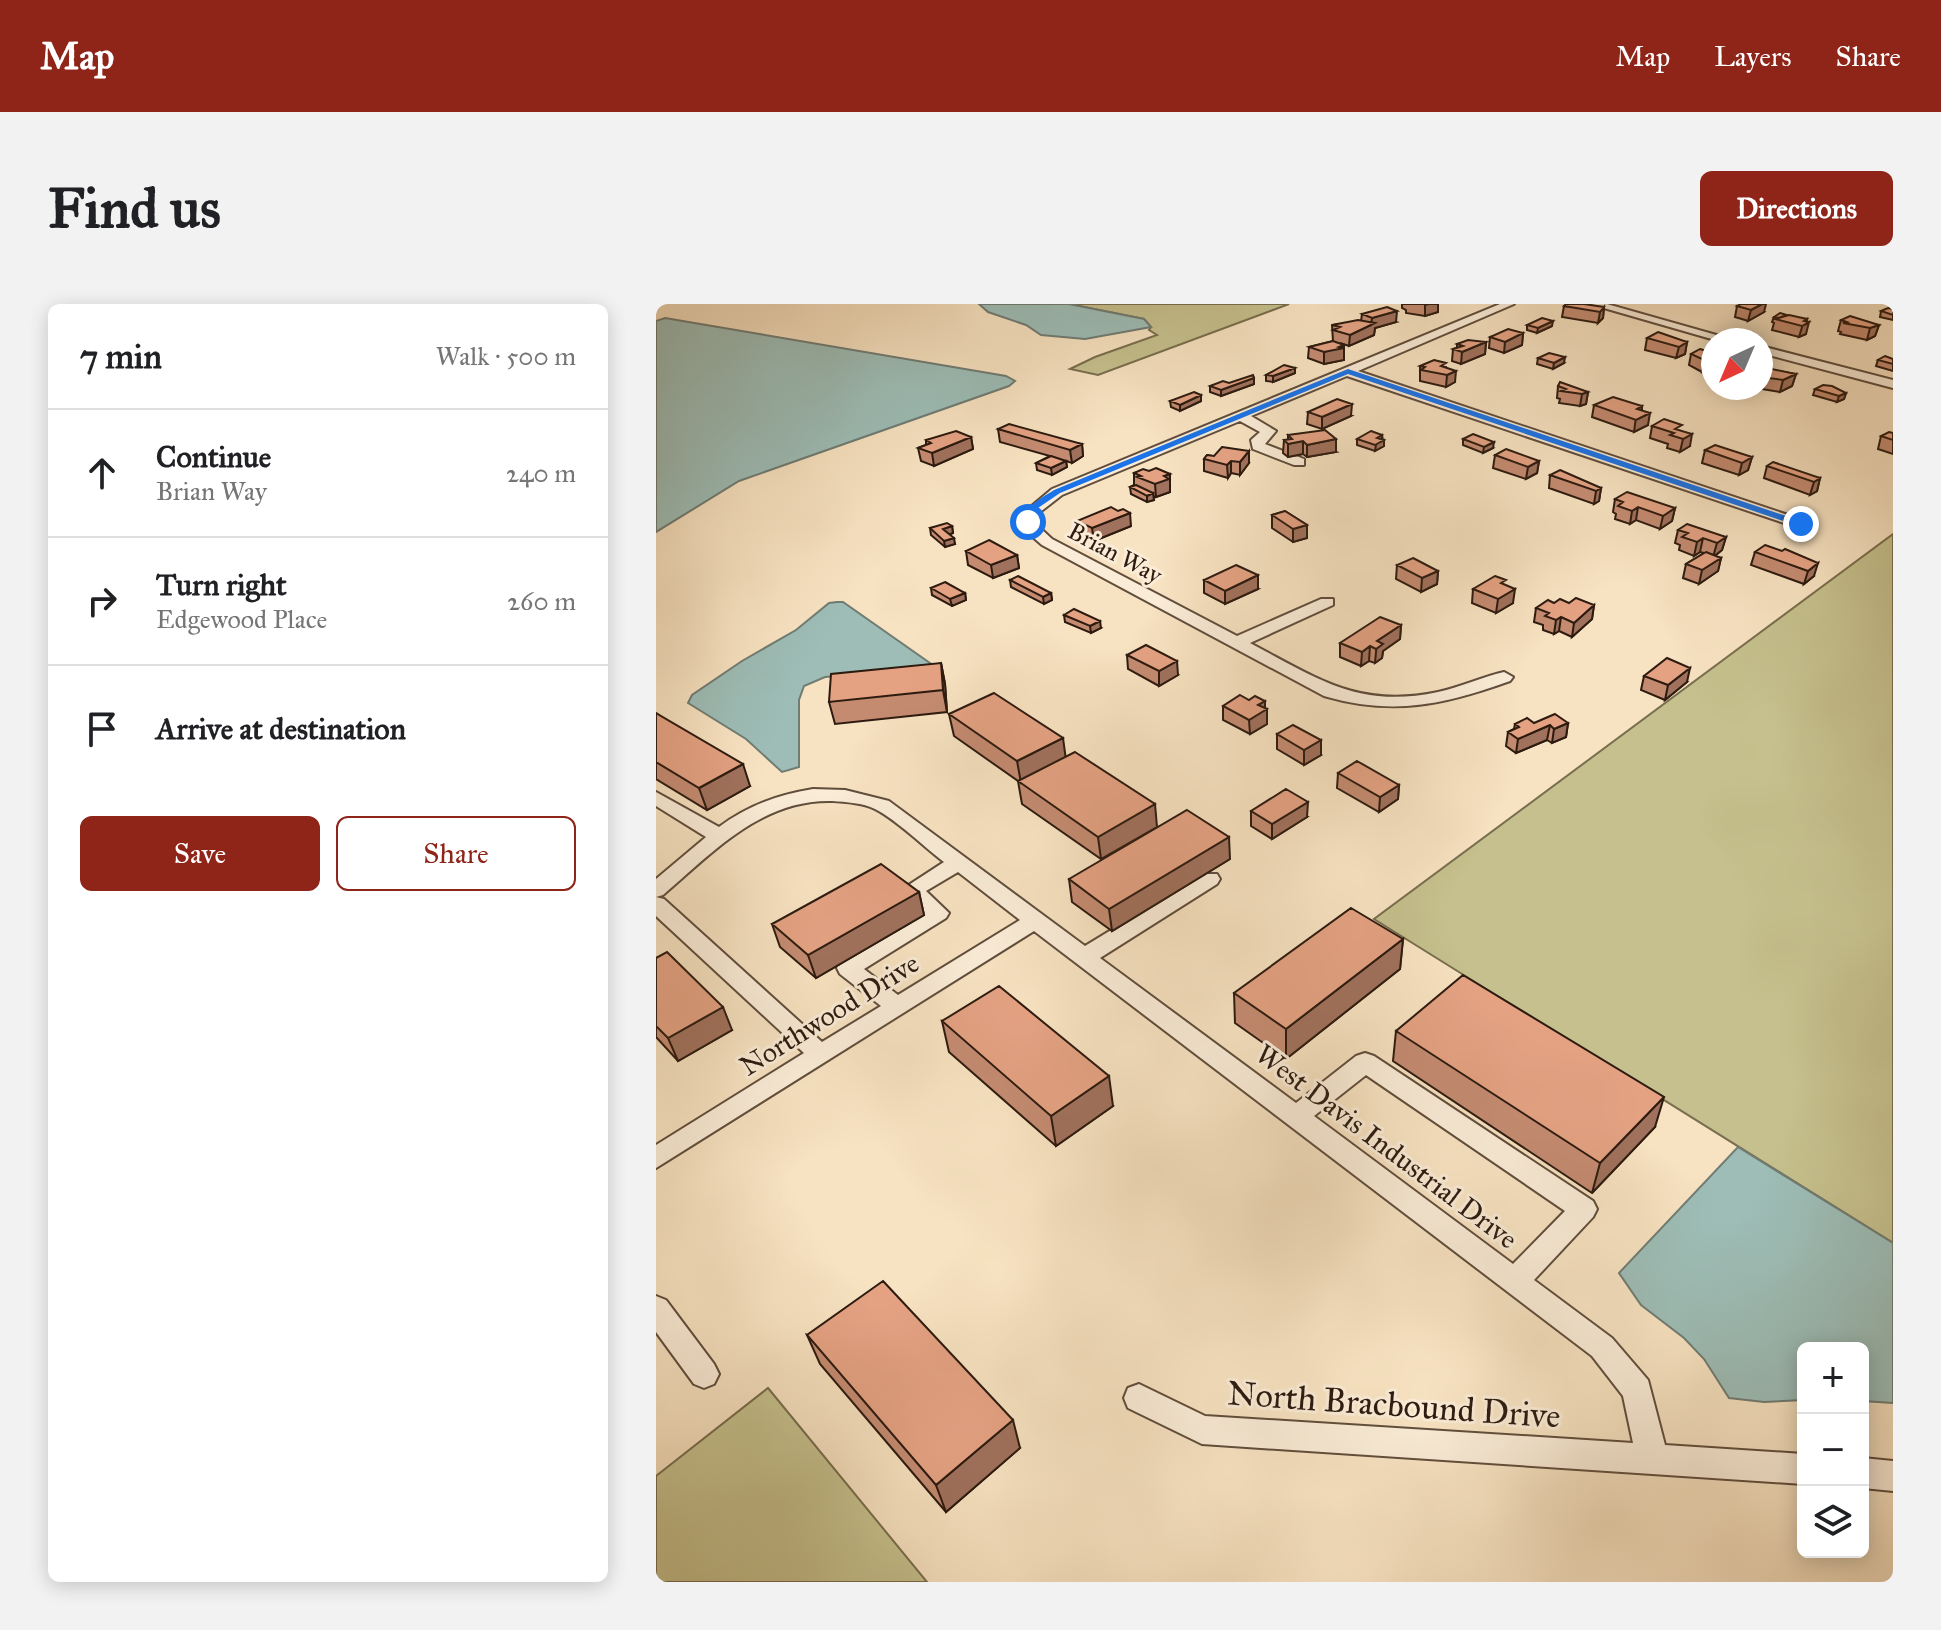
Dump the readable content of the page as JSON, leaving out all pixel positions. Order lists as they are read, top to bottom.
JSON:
{
  "streets": {
    "street": [
      "Brian Way",
      "Northwood Drive",
      "West Davis Industrial Drive",
      "North Bracbound Drive"
    ]
  },
  "crossings": [
    ["Northwood Drive", "West Davis Industrial Drive"],
    ["West Davis Industrial Drive", "North Bracbound Drive"]
  ],
  "north": "bottom left",
  "page": {
    "header": "Map",
    "nav": ["Map", "Layers", "Share"],
    "buttons": [
      "Directions",
      ["Save", "Share"]
    ],
    "title": "Find us",
    "heading": ["7 min", "Walk · 500 m"],
    "list": [
      ["Continue", "Brian Way", "240 m"],
      ["Turn right", "Edgewood Place", "260 m"],
      "Arrive at destination"
    ],
    "map_buttons": ["+", "−"]
  }
}
